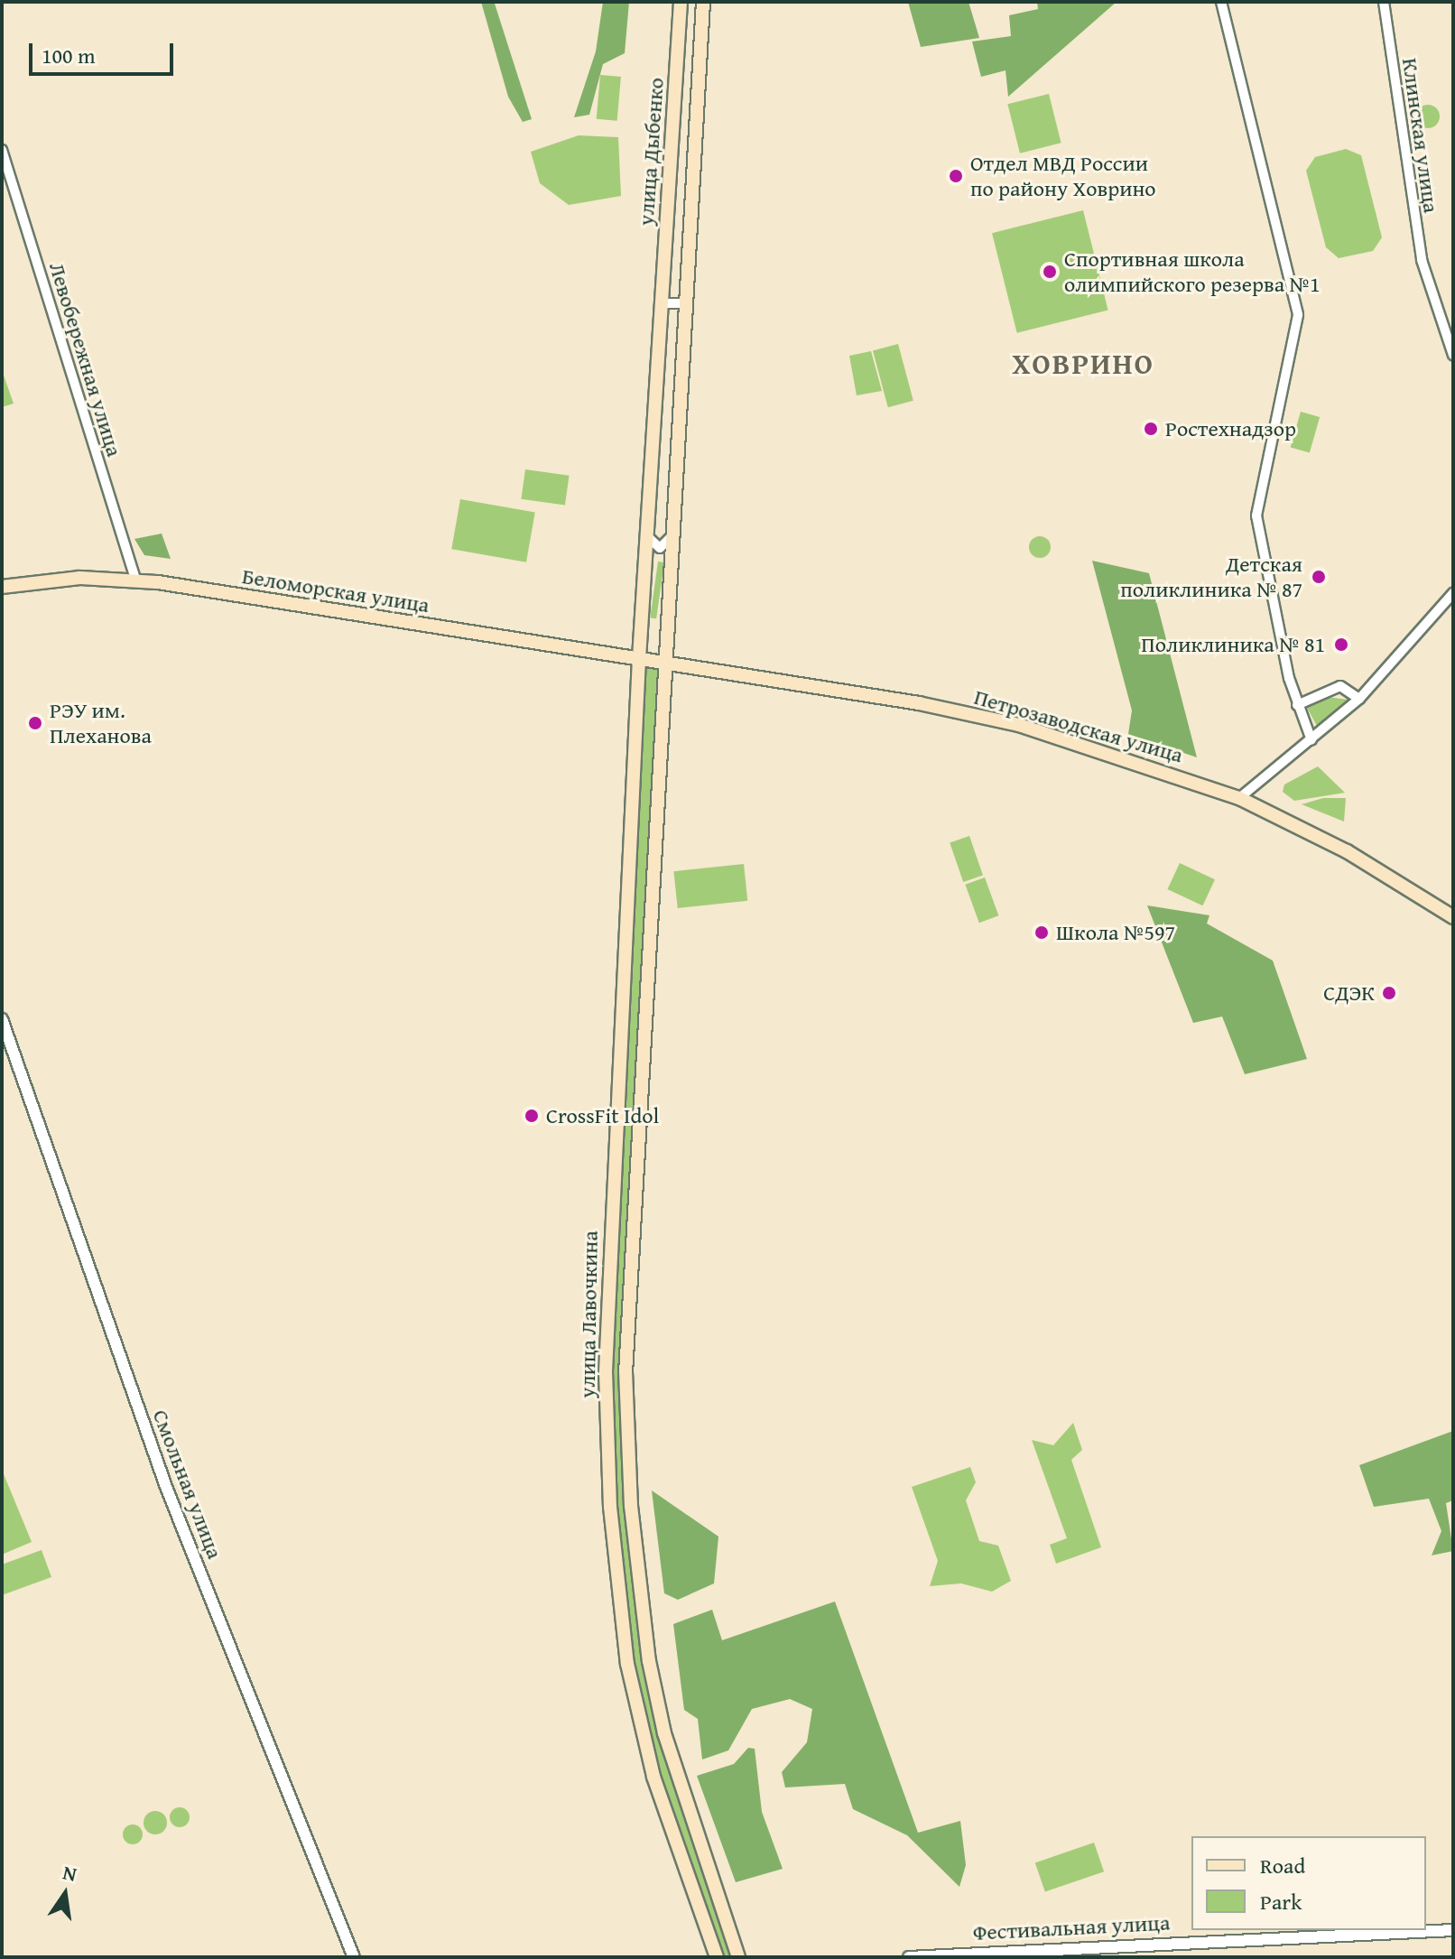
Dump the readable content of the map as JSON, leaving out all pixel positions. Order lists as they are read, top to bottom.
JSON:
{
  "streets": {
    "main road": [
      "улица Дыбенко",
      "Беломорская улица",
      "Петрозаводская улица",
      "улица Лавочкина"
    ],
    "street": [
      "Клинская улица",
      "Левобережная улица",
      "Смольная улица",
      "Фестивальная улица"
    ]
  },
  "crossings": [
    ["улица Дыбенко", "Беломорская улица"],
    ["улица Дыбенко", "Петрозаводская улица"],
    ["улица Дыбенко", "улица Лавочкина"],
    ["Левобережная улица", "Беломорская улица"],
    ["Беломорская улица", "Петрозаводская улица"],
    ["Беломорская улица", "улица Лавочкина"],
    ["Петрозаводская улица", "улица Лавочкина"]
  ],
  "districts": ["ХОВРИНО"],
  "places": [
    "Отдел МВД России по району Ховрино",
    "Спортивная школа олимпийского резерва №1",
    "Ростехнадзор",
    "Детская поликлиника № 87",
    "Поликлиника № 81",
    "РЭУ им. Плеханова",
    "Школа №597",
    "СДЭК",
    "CrossFit Idol"
  ],
  "legend": ["Road", "Park"],
  "scale_bar": "100 m",
  "north": "top"
}
